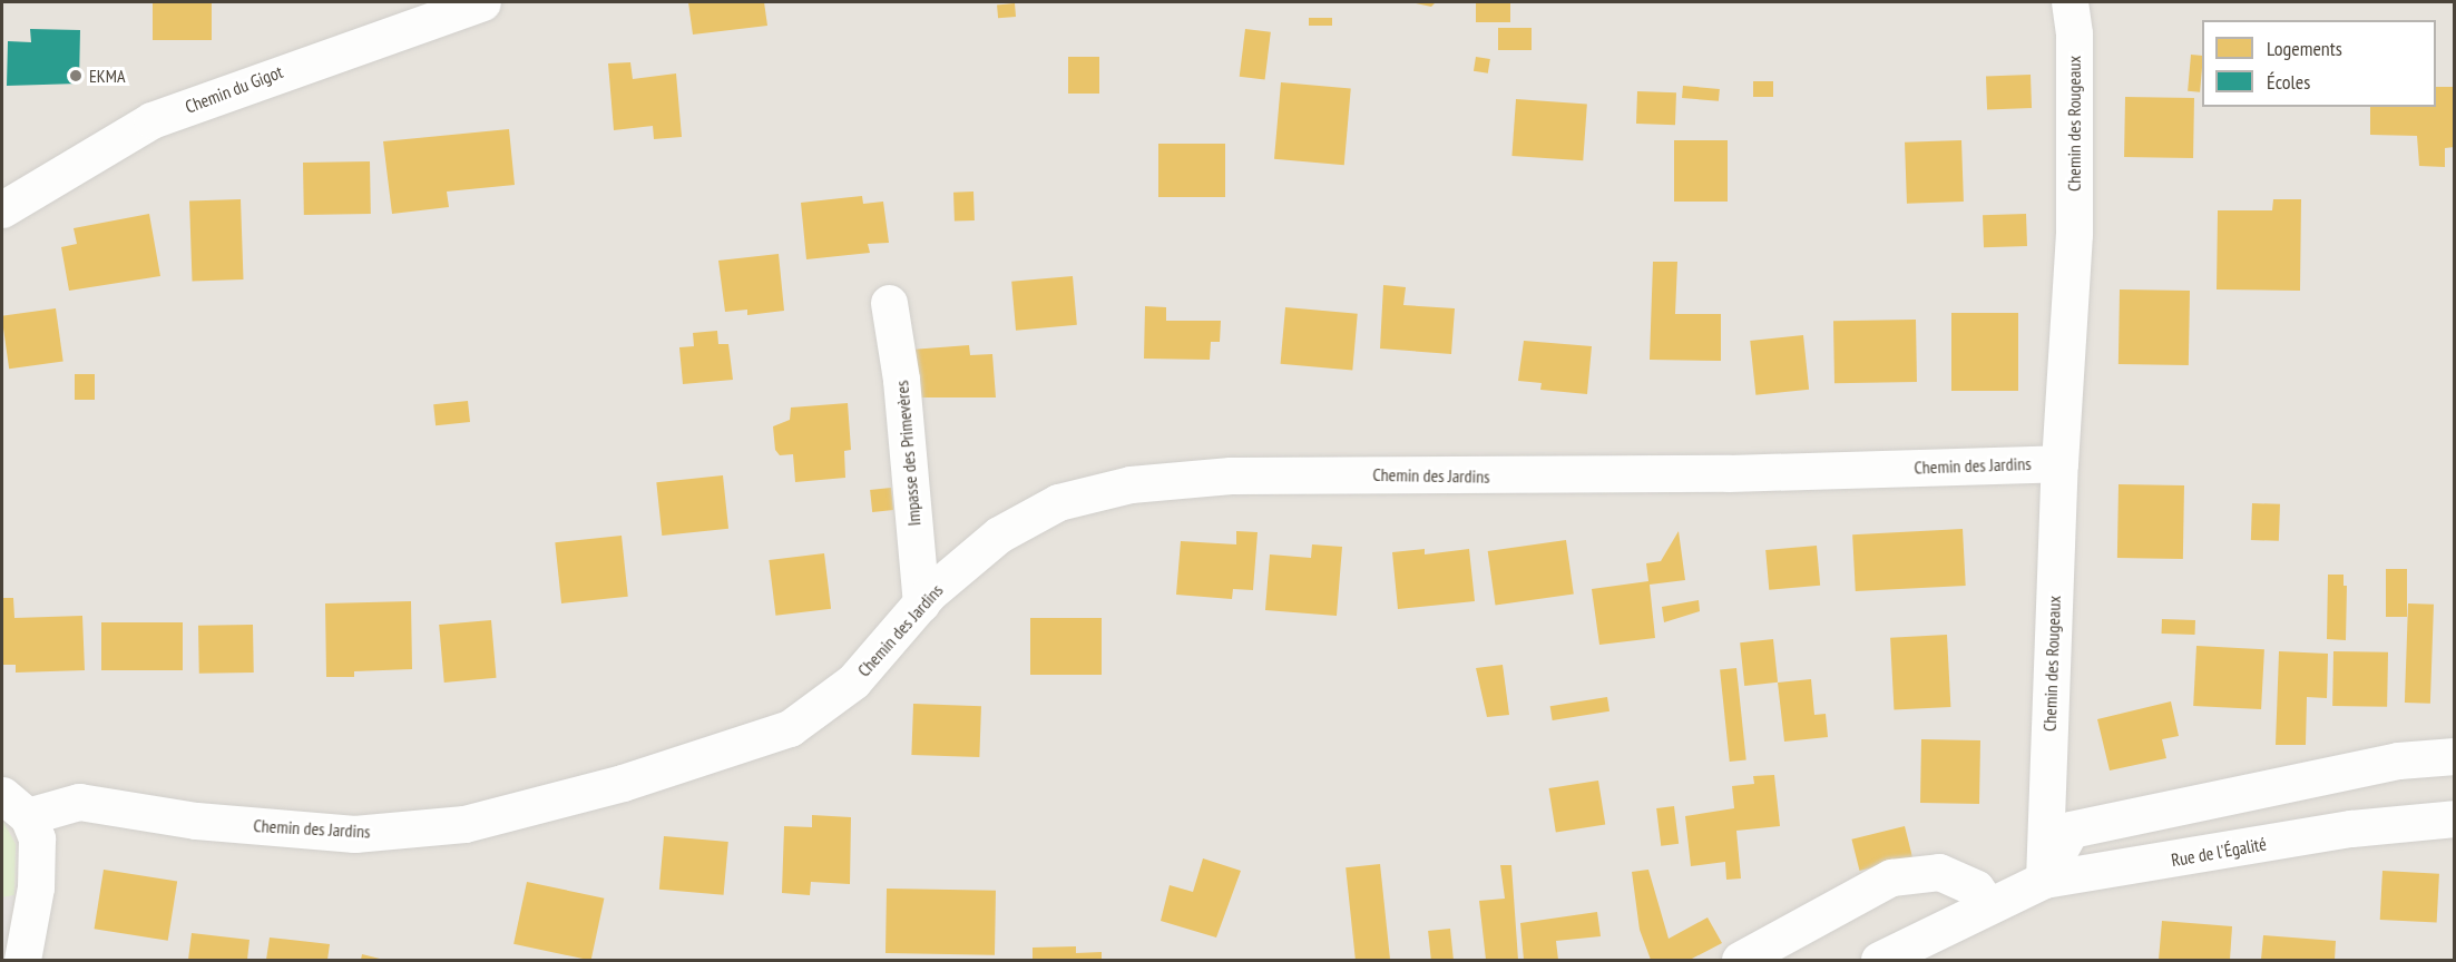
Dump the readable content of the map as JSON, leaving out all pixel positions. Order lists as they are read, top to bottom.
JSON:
{
  "streets": {
    "street": [
      "Chemin du Gigot",
      "Chemin des Rougeaux",
      "Impasse des Primevères",
      "Chemin des Jardins",
      "Rue de l'Égalité"
    ]
  },
  "crossings": [
    ["Chemin des Rougeaux", "Chemin des Jardins"],
    ["Chemin des Rougeaux", "Rue de l'Égalité"],
    ["Impasse des Primevères", "Chemin des Jardins"]
  ],
  "places": ["EKMA"],
  "legend": ["Logements", "Écoles"]
}
